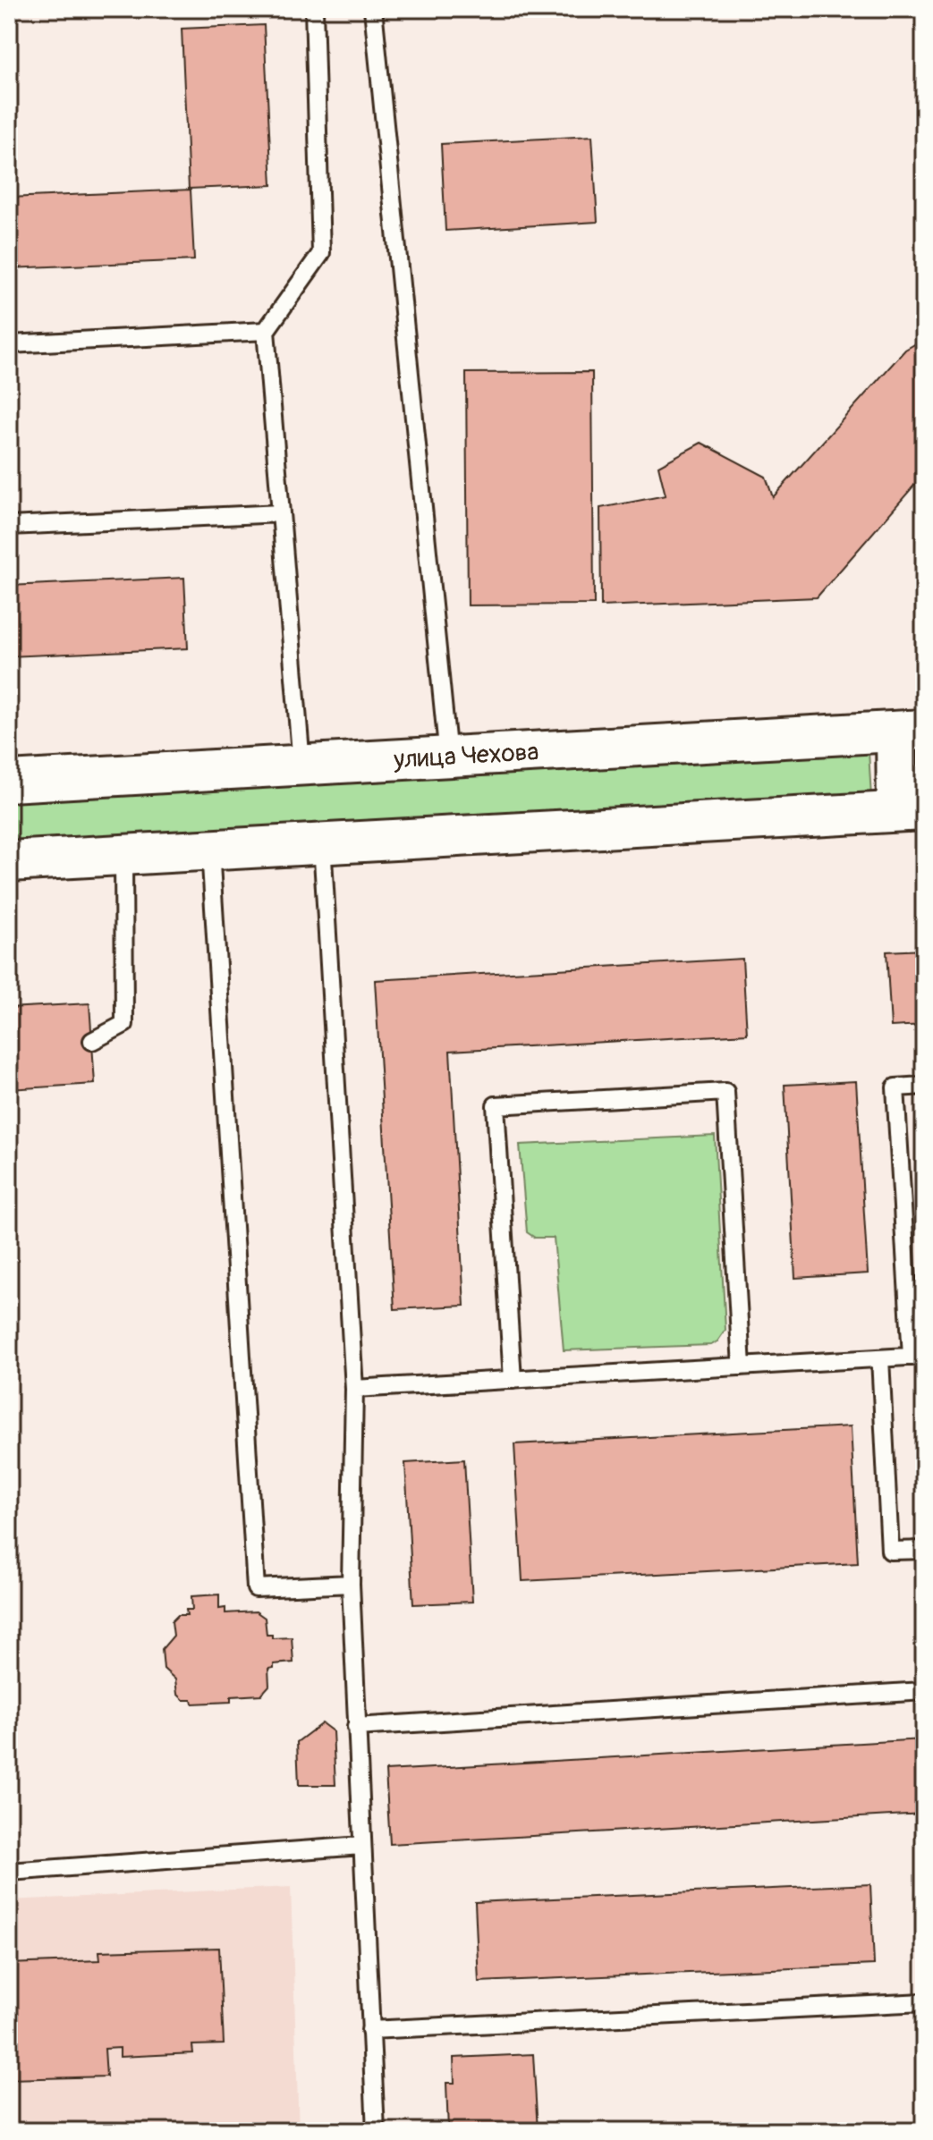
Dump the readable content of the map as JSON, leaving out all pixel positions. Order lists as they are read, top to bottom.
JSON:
{
  "streets": {
    "street": ["улица Чехова"]
  }
}
